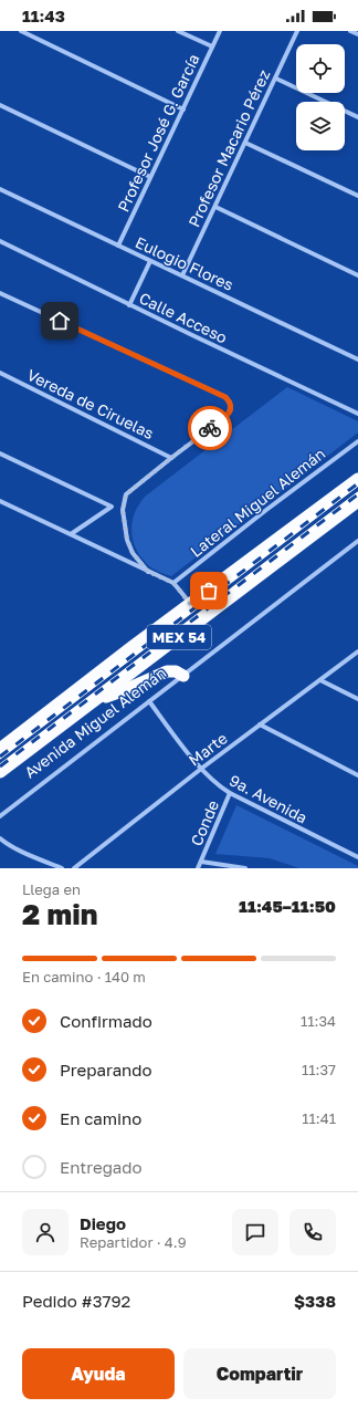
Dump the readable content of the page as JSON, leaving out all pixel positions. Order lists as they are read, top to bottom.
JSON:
{
  "streets": {
    "highway": ["MEX 54", "Avenida Miguel Alemán"],
    "street": [
      "Profesor José G. García",
      "Profesor Macario Pérez",
      "Eulogio Flores",
      "Calle Acceso",
      "Vereda de Ciruelas",
      "Lateral Miguel Alemán",
      "Marte",
      "9a. Avenida",
      "Conde"
    ]
  },
  "crossings": [
    ["Profesor José G. García", "Eulogio Flores"],
    ["Profesor Macario Pérez", "Eulogio Flores"],
    ["Avenida Miguel Alemán", "9a. Avenida"],
    ["Marte", "9a. Avenida"],
    ["9a. Avenida", "Conde"]
  ],
  "page": {
    "status": "11:43",
    "heading": ["2 min", "Llega en", "11:45–11:50"],
    "panel": [
      "Diego",
      "Repartidor · 4.9",
      "Pedido #3792",
      "$338"
    ],
    "bar": "En camino · 140 m",
    "list": [
      ["Confirmado", "11:34"],
      ["Preparando", "11:37"],
      ["En camino", "11:41"],
      "Entregado"
    ],
    "buttons": ["Ayuda", "Compartir"]
  }
}
